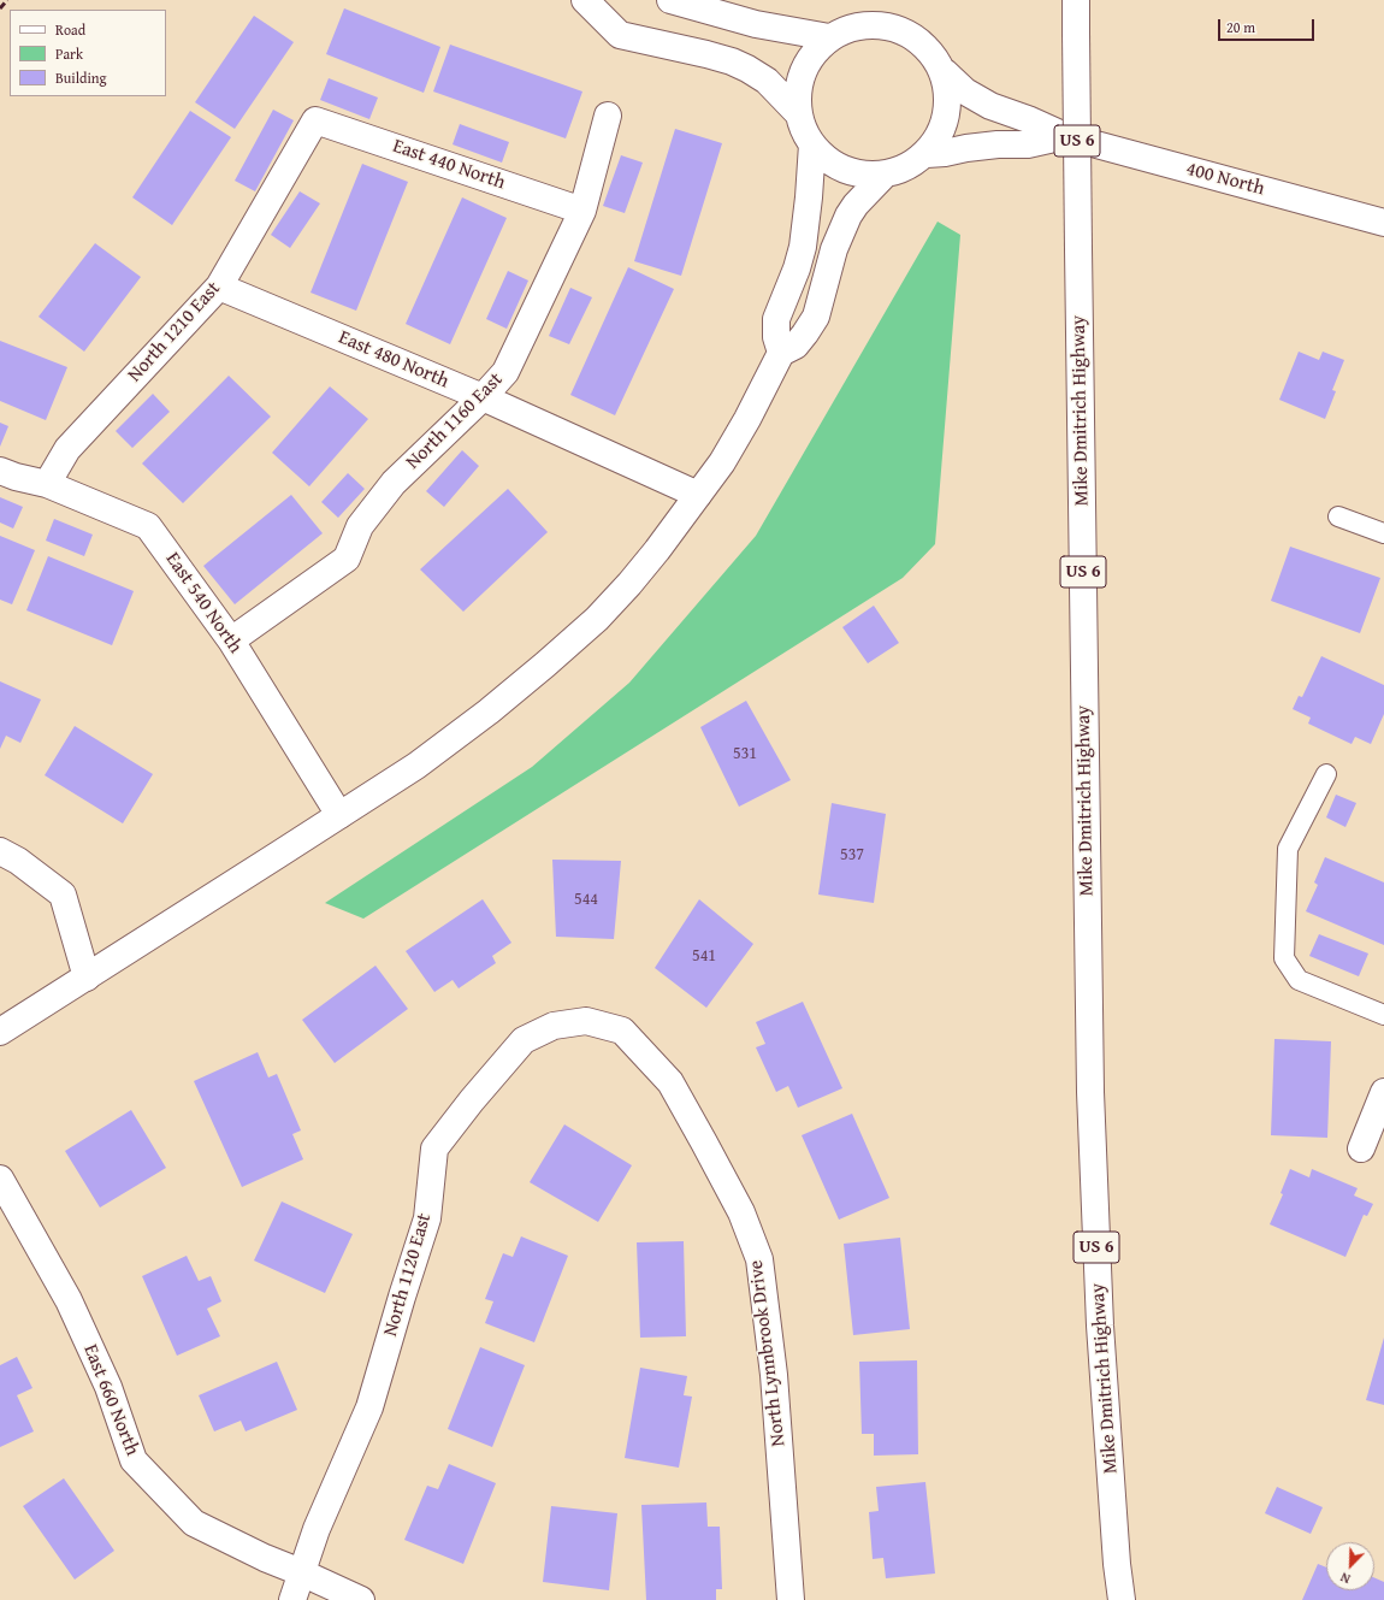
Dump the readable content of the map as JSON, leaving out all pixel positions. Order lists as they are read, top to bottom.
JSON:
{
  "streets": {
    "main road": [
      "US 6",
      "East 440 North",
      "400 North",
      "North 1210 East",
      "East 480 North",
      "Mike Dmitrich Highway",
      "North 1160 East",
      "East 540 North",
      "North 1120 East",
      "North Lynnbrook Drive",
      "East 660 North"
    ]
  },
  "crossings": [
    ["East 440 North", "North 1210 East"],
    ["East 440 North", "North 1160 East"],
    ["North 1210 East", "East 480 North"],
    ["North 1210 East", "East 540 North"],
    ["East 480 North", "North 1160 East"],
    ["North 1160 East", "East 540 North"],
    ["North 1120 East", "North Lynnbrook Drive"],
    ["North 1120 East", "East 660 North"]
  ],
  "house_numbers": [
    "531",
    "537",
    "544",
    "541"
  ],
  "legend": ["Road", "Park", "Building"],
  "scale_bar": "20 m",
  "north": "bottom left"
}
